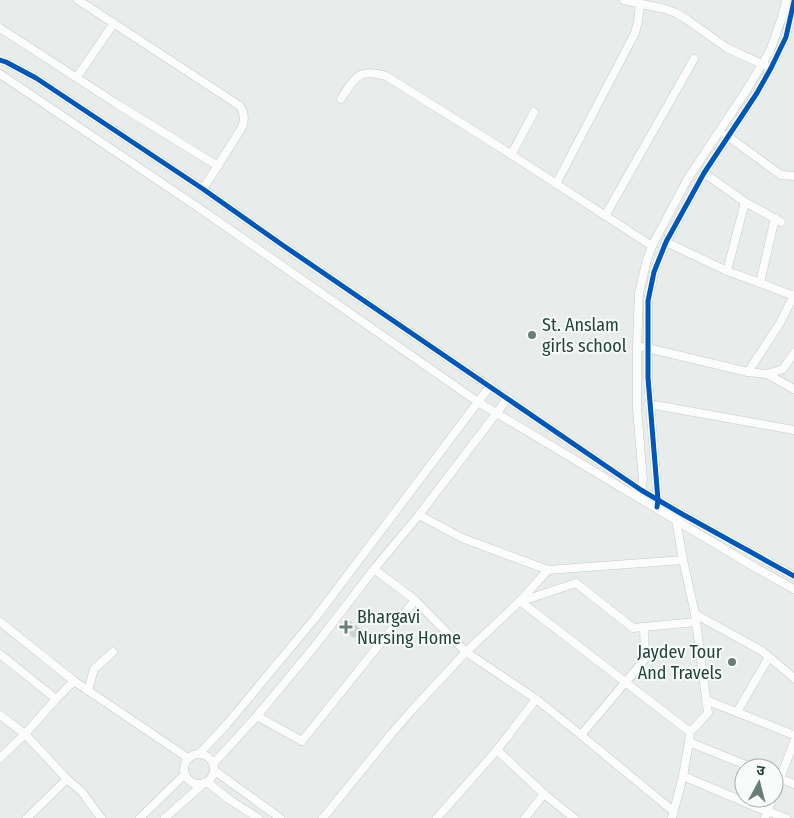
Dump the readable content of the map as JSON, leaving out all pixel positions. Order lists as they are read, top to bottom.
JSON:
{
  "places": {
    "other": ["St. Anslam girls school", "Jaydev Tour And Travels"],
    "health": ["Bhargavi Nursing Home"]
  },
  "north": "top"
}
